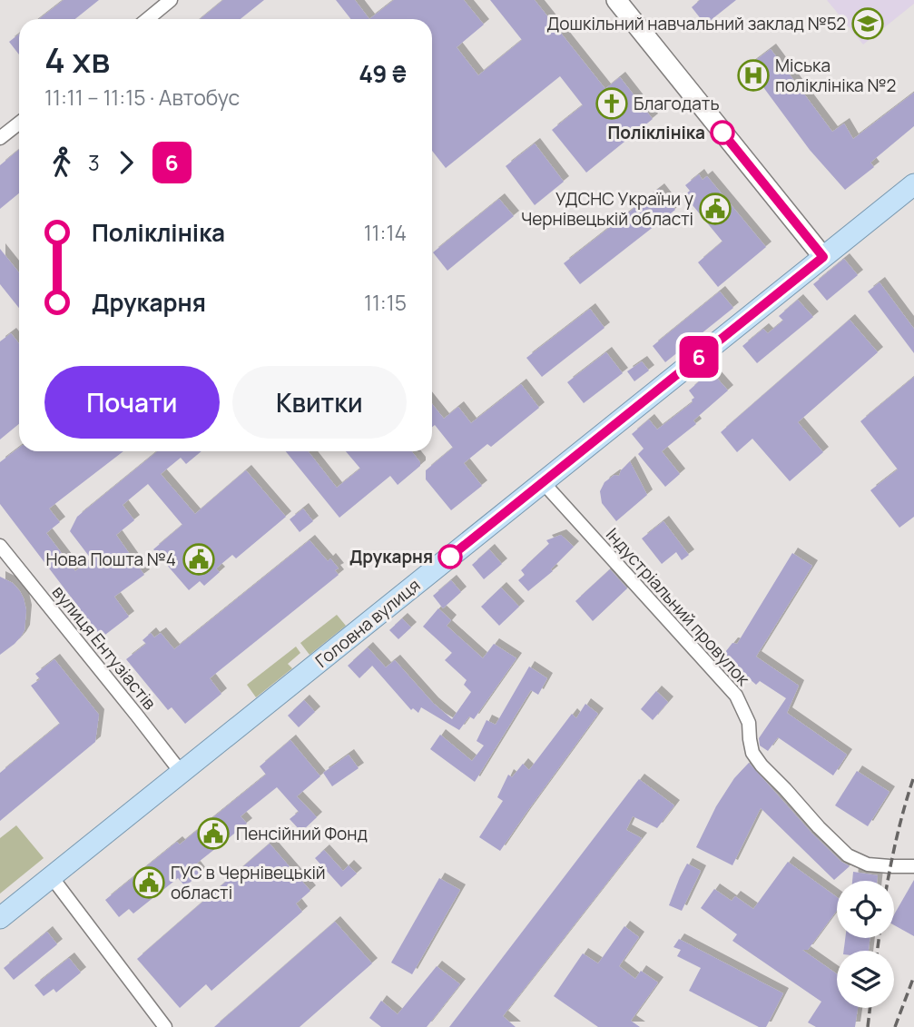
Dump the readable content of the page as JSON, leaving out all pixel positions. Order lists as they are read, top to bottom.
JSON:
{
  "streets": {
    "main road": ["Головна вулиця"],
    "street": ["Індустріальний провулок", "вулиця Ентузіастів"]
  },
  "crossings": [
    ["Індустріальний провулок", "Головна вулиця"],
    ["Головна вулиця", "вулиця Ентузіастів"]
  ],
  "places": {
    "school or university": ["Дошкільний навчальний заклад №52"],
    "hospital": ["Міська поліклініка №2"],
    "church": ["Благодать"],
    "other": ["Поліклініка", "Друкарня"],
    "public building": [
      "УДСНС України у Чернівецькій області",
      "Нова Пошта №4",
      "Пенсійний Фонд",
      "ГУС в Чернівецькій області"
    ]
  },
  "lines": ["bus line 6"],
  "page": {
    "on_map": "6",
    "heading": ["4 хв", "11:11 – 11:15 · Автобус", "49 ₴"],
    "legs": ["3", "6"],
    "list": [
      {
        "name": "Поліклініка",
        "value": "11:14"
      },
      {
        "name": "Друкарня",
        "value": "11:15"
      }
    ],
    "buttons": ["Почати", "Квитки"]
  }
}
